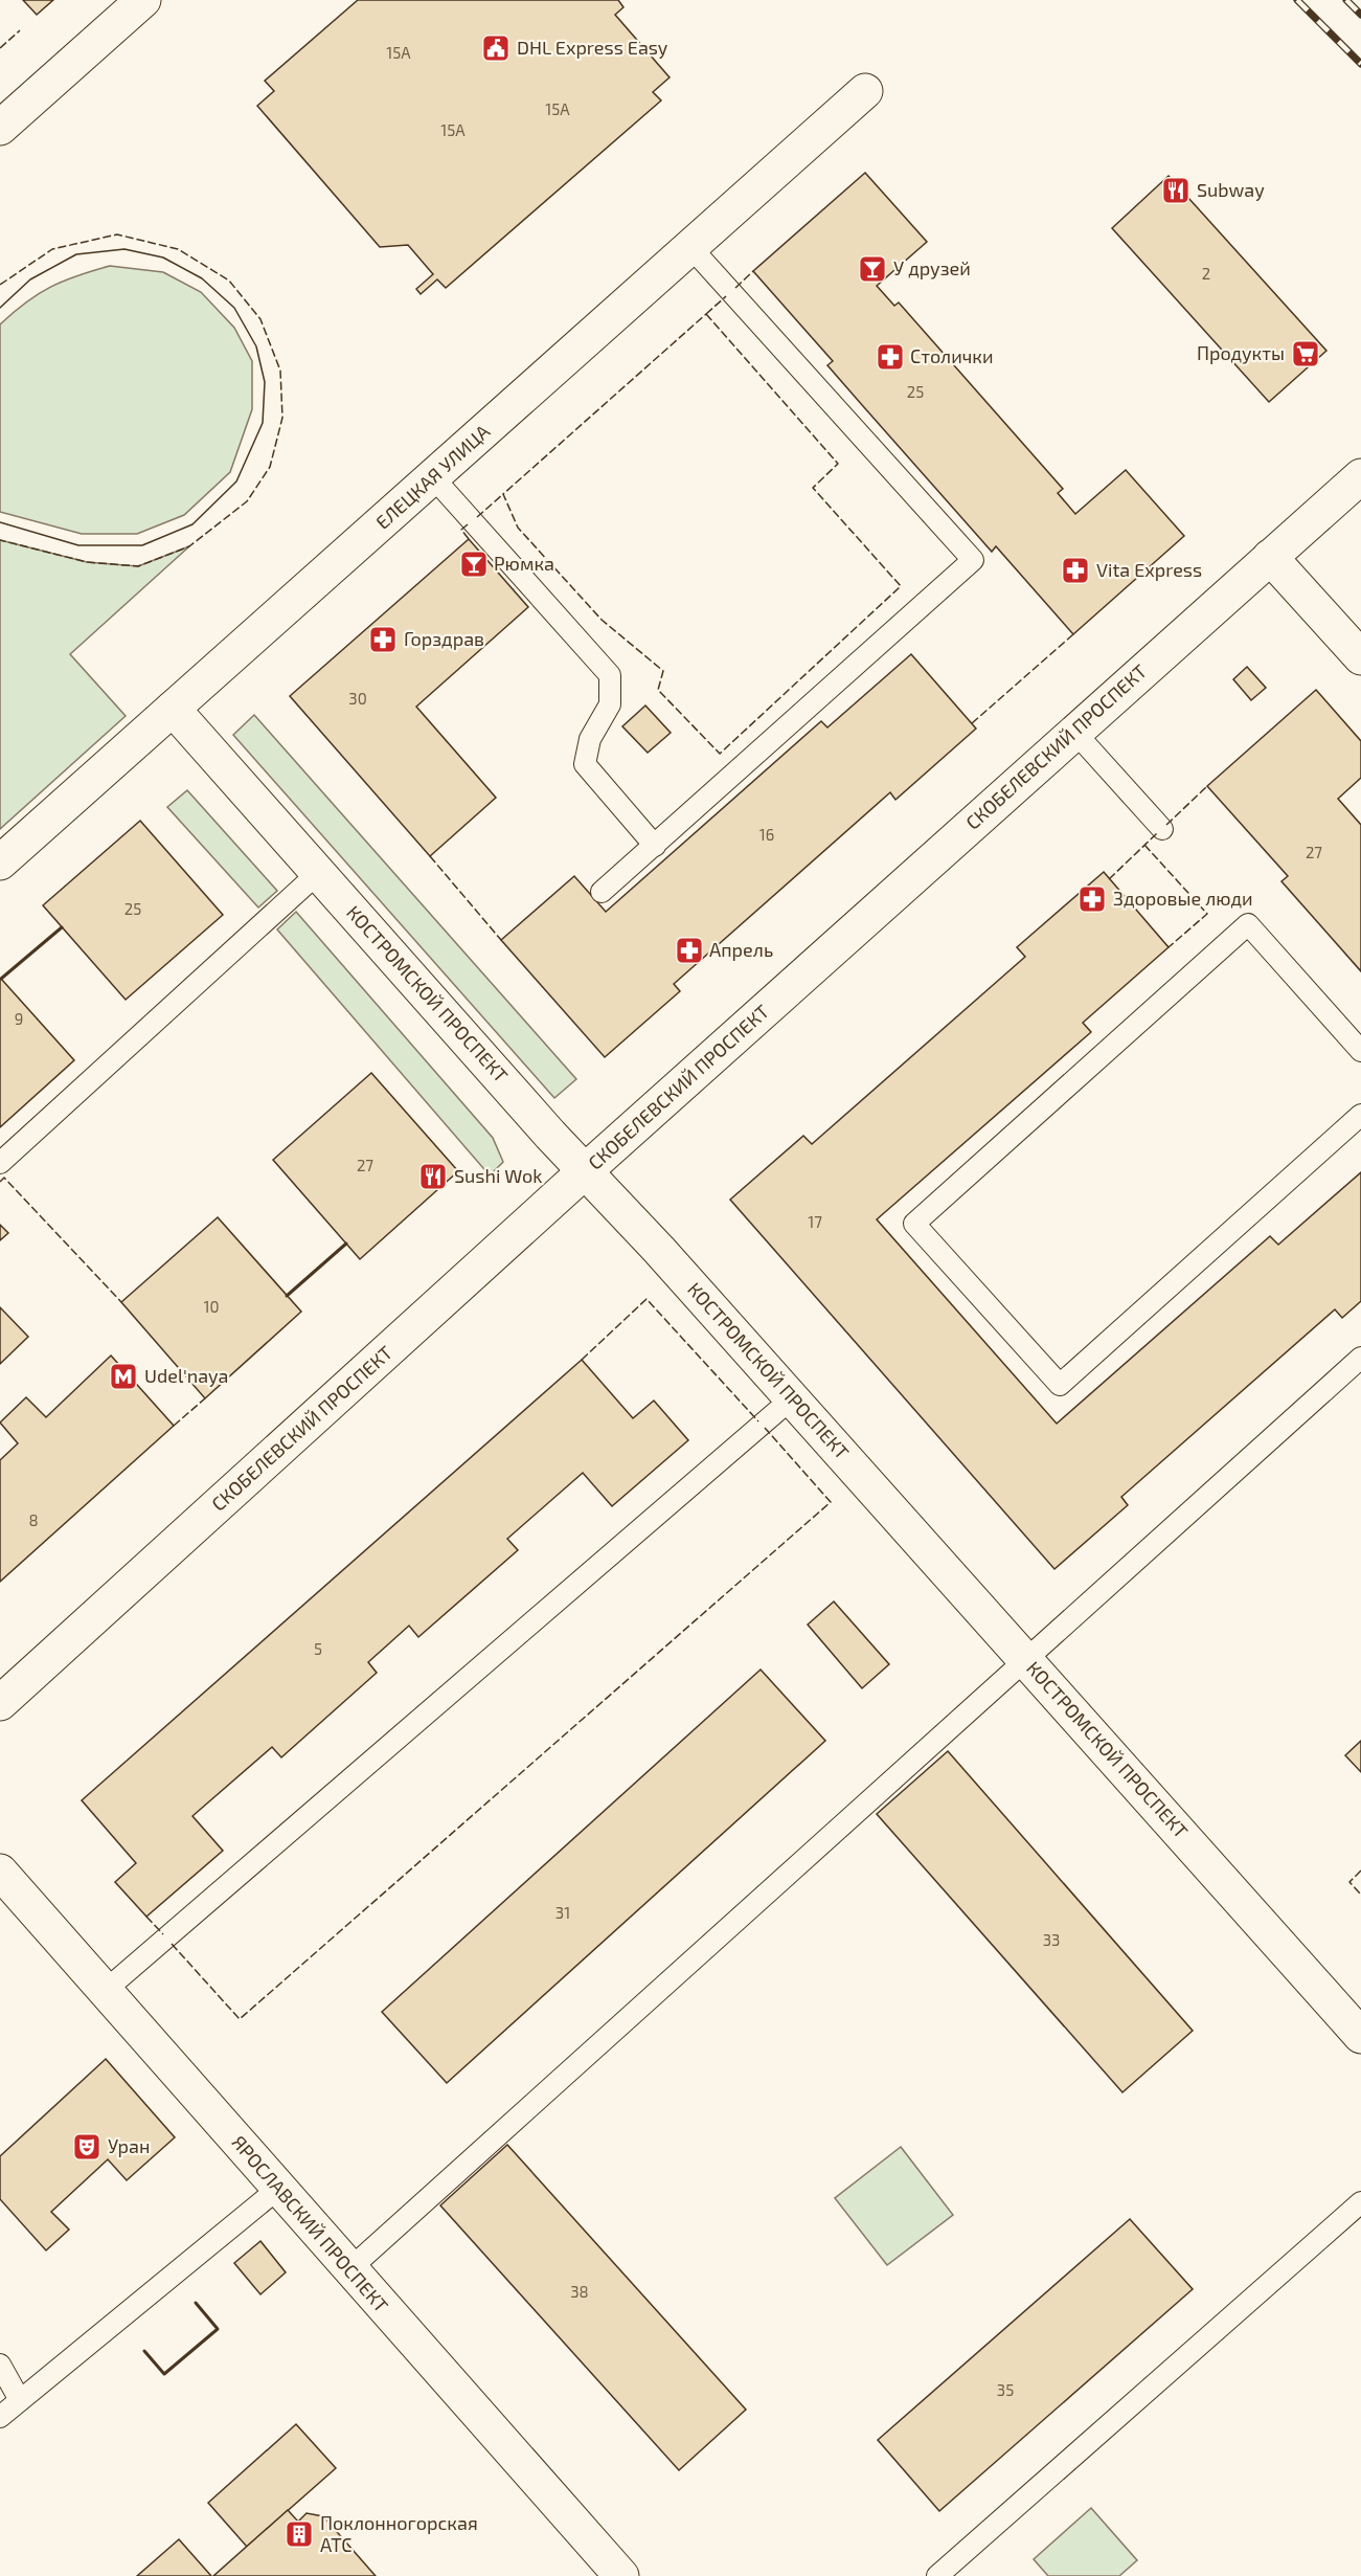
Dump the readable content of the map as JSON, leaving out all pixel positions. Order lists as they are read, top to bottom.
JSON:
{
  "streets": {
    "street": [
      "ЕЛЕЦКАЯ УЛИЦА",
      "СКОБЕЛЕВСКИЙ ПРОСПЕКТ",
      "КОСТРОМСКОЙ ПРОСПЕКТ",
      "ЯРОСЛАВСКИЙ ПРОСПЕКТ"
    ]
  },
  "crossings": [
    ["ЕЛЕЦКАЯ УЛИЦА", "КОСТРОМСКОЙ ПРОСПЕКТ"],
    ["СКОБЕЛЕВСКИЙ ПРОСПЕКТ", "КОСТРОМСКОЙ ПРОСПЕКТ"]
  ],
  "places": {
    "public building": ["DHL Express Easy"],
    "restaurant": ["Subway", "Sushi Wok"],
    "bar": ["У друзей", "Рюмка"],
    "supermarket": ["Продукты"],
    "pharmacy": [
      "Столички",
      "Vita Express",
      "Горздрав",
      "Здоровые люди",
      "Апрель"
    ],
    "metro station": ["Udel'naya"],
    "theatre": ["Уран"],
    "building": ["Поклонногорская АТС"]
  },
  "house_numbers": [
    "15А",
    "15А",
    "15А",
    "2",
    "25",
    "30",
    "16",
    "27",
    "25",
    "9",
    "27",
    "17",
    "10",
    "8",
    "5",
    "31",
    "33",
    "38",
    "35"
  ]
}
